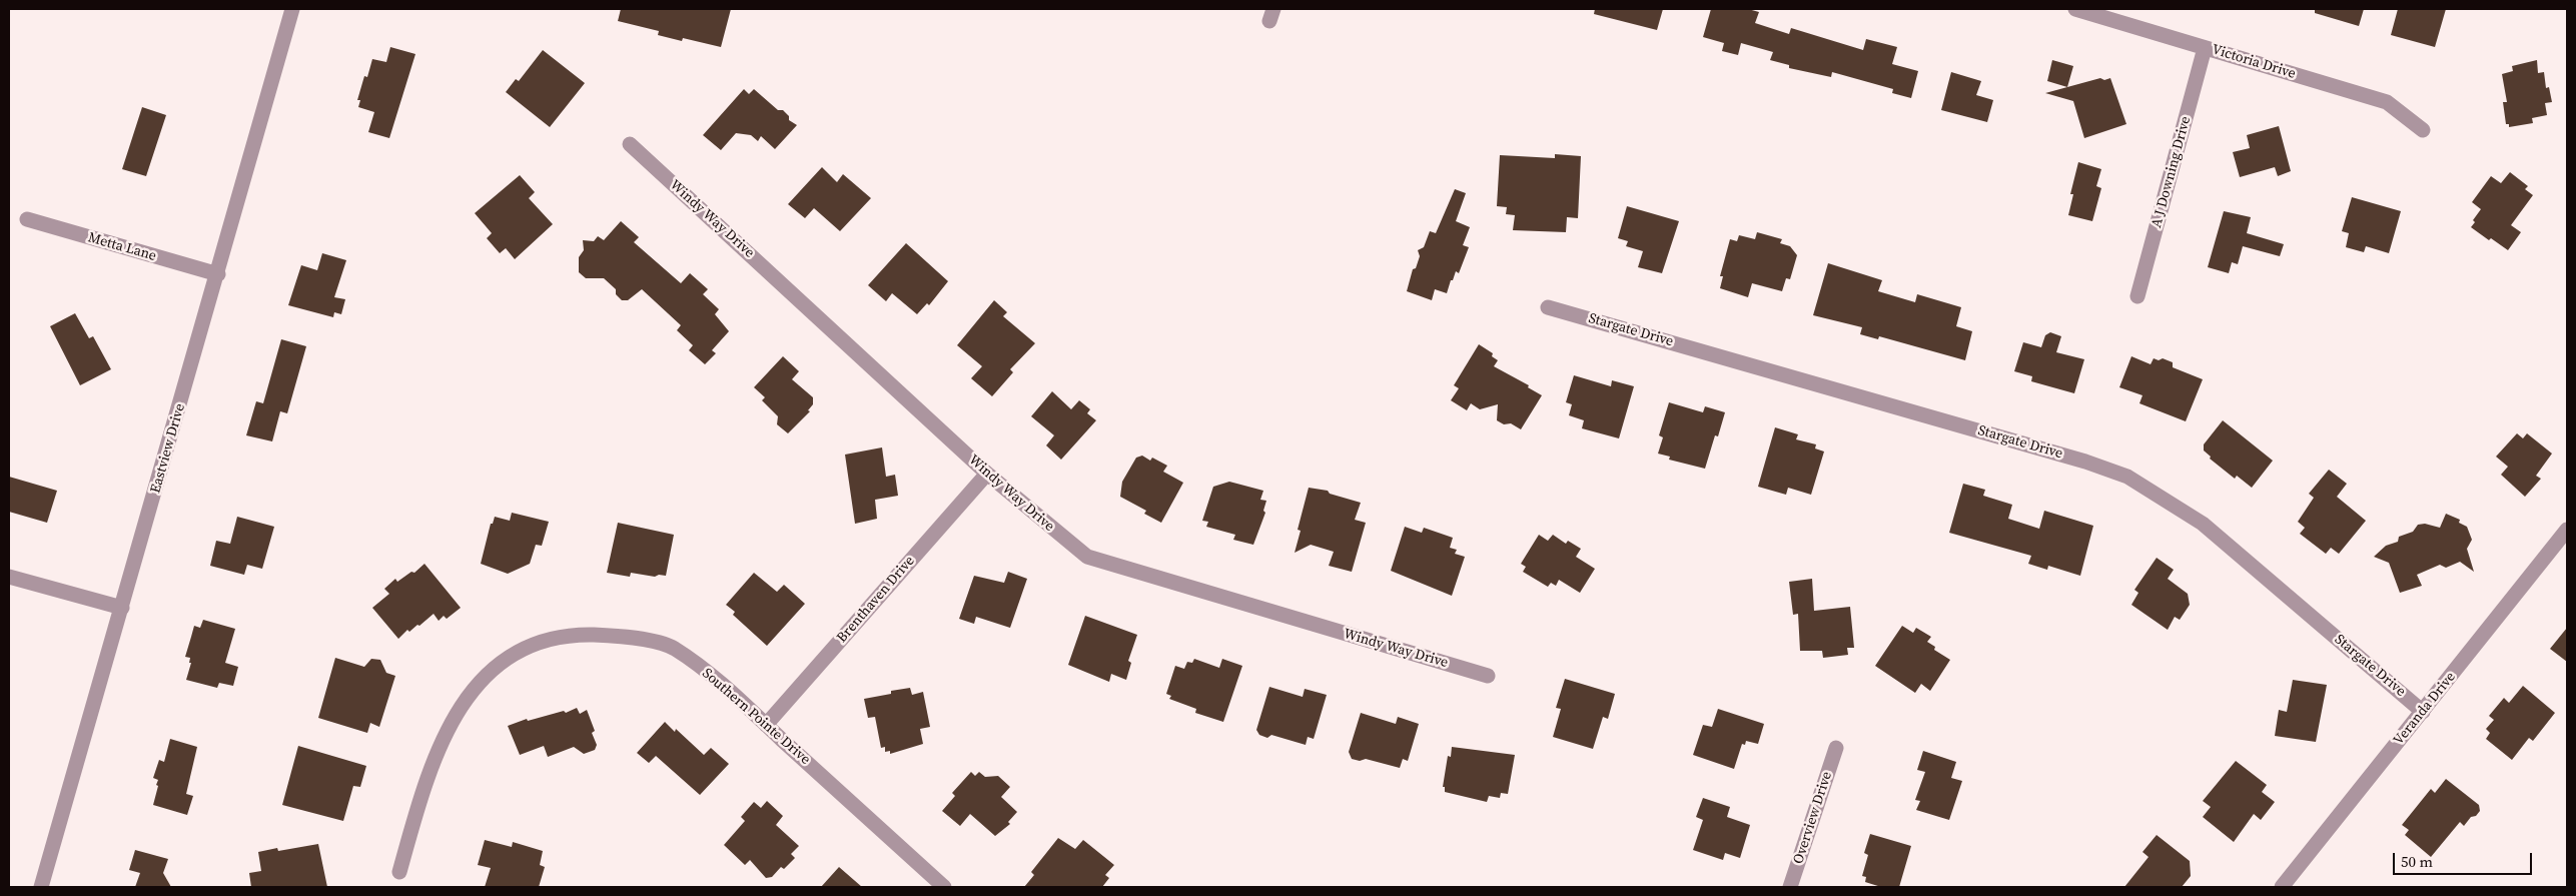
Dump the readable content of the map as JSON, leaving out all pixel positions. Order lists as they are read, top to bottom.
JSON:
{
  "streets": {
    "street": [
      "Victoria Drive",
      "A J Downing Drive",
      "Windy Way Drive",
      "Metta Lane",
      "Stargate Drive",
      "Eastview Drive",
      "Brenthaven Drive",
      "Veranda Drive",
      "Southern Pointe Drive",
      "Overview Drive"
    ]
  },
  "crossings": [
    ["Victoria Drive", "A J Downing Drive"],
    ["Windy Way Drive", "Brenthaven Drive"],
    ["Metta Lane", "Eastview Drive"],
    ["Stargate Drive", "Veranda Drive"],
    ["Brenthaven Drive", "Southern Pointe Drive"]
  ],
  "scale_bar": "50 m"
}
